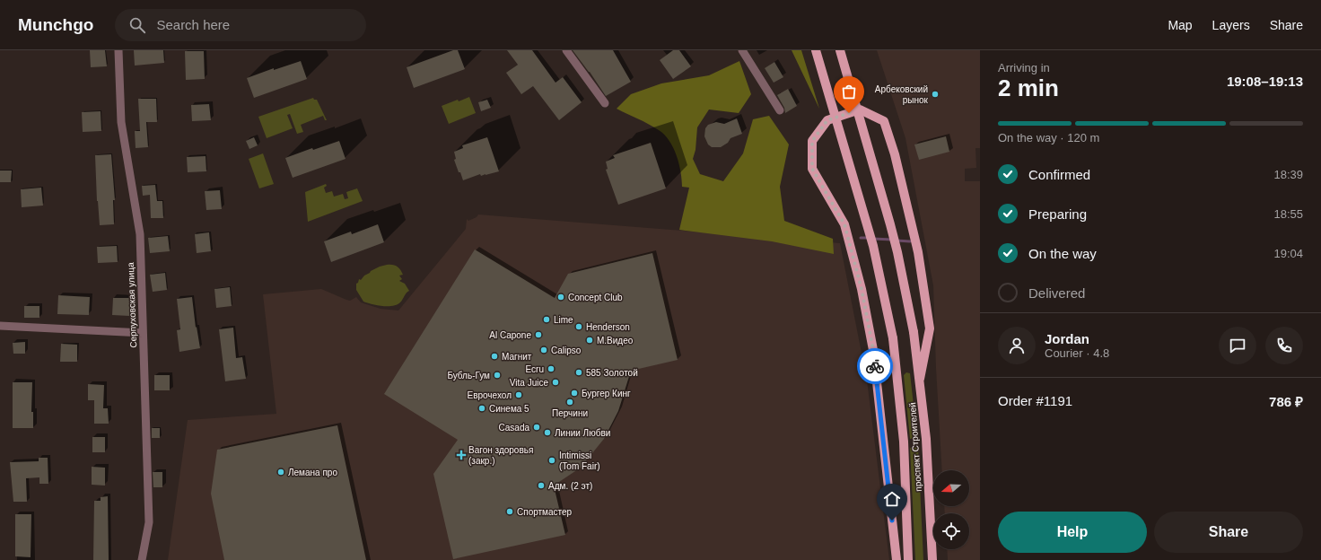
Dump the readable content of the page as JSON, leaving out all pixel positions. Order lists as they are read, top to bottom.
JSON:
{
  "streets": {
    "main road": ["проспект Строителей"],
    "street": ["Серпуховская улица"]
  },
  "places": {
    "other": [
      "Арбековский рынок",
      "Concept Club",
      "Lime",
      "Henderson",
      "Al Capone",
      "М.Видео",
      "Calipso",
      "Магнит",
      "Ecru",
      "585 Золотой",
      "Бубль-Гум",
      "Vita Juice",
      "Бургер Кинг",
      "Еврочехол",
      "Перчини",
      "Синема 5",
      "Casada",
      "Линии Любви",
      "Intimissi (Tom Fair)",
      "Лемана про",
      "Адм. (2 эт)",
      "Спортмастер"
    ],
    "health": ["Вагон здоровья (закр.)"]
  },
  "north": "left",
  "page": {
    "header": "Munchgo",
    "search": "Search here",
    "nav": ["Map", "Layers", "Share"],
    "heading": ["2 min", "Arriving in", "19:08–19:13"],
    "panel": [
      "Jordan",
      "Courier · 4.8",
      "Order #1191",
      "786 ₽"
    ],
    "bar": "On the way · 120 m",
    "list": [
      ["Confirmed", "18:39"],
      ["Preparing", "18:55"],
      ["On the way", "19:04"],
      "Delivered"
    ],
    "buttons": ["Help", "Share"]
  }
}
